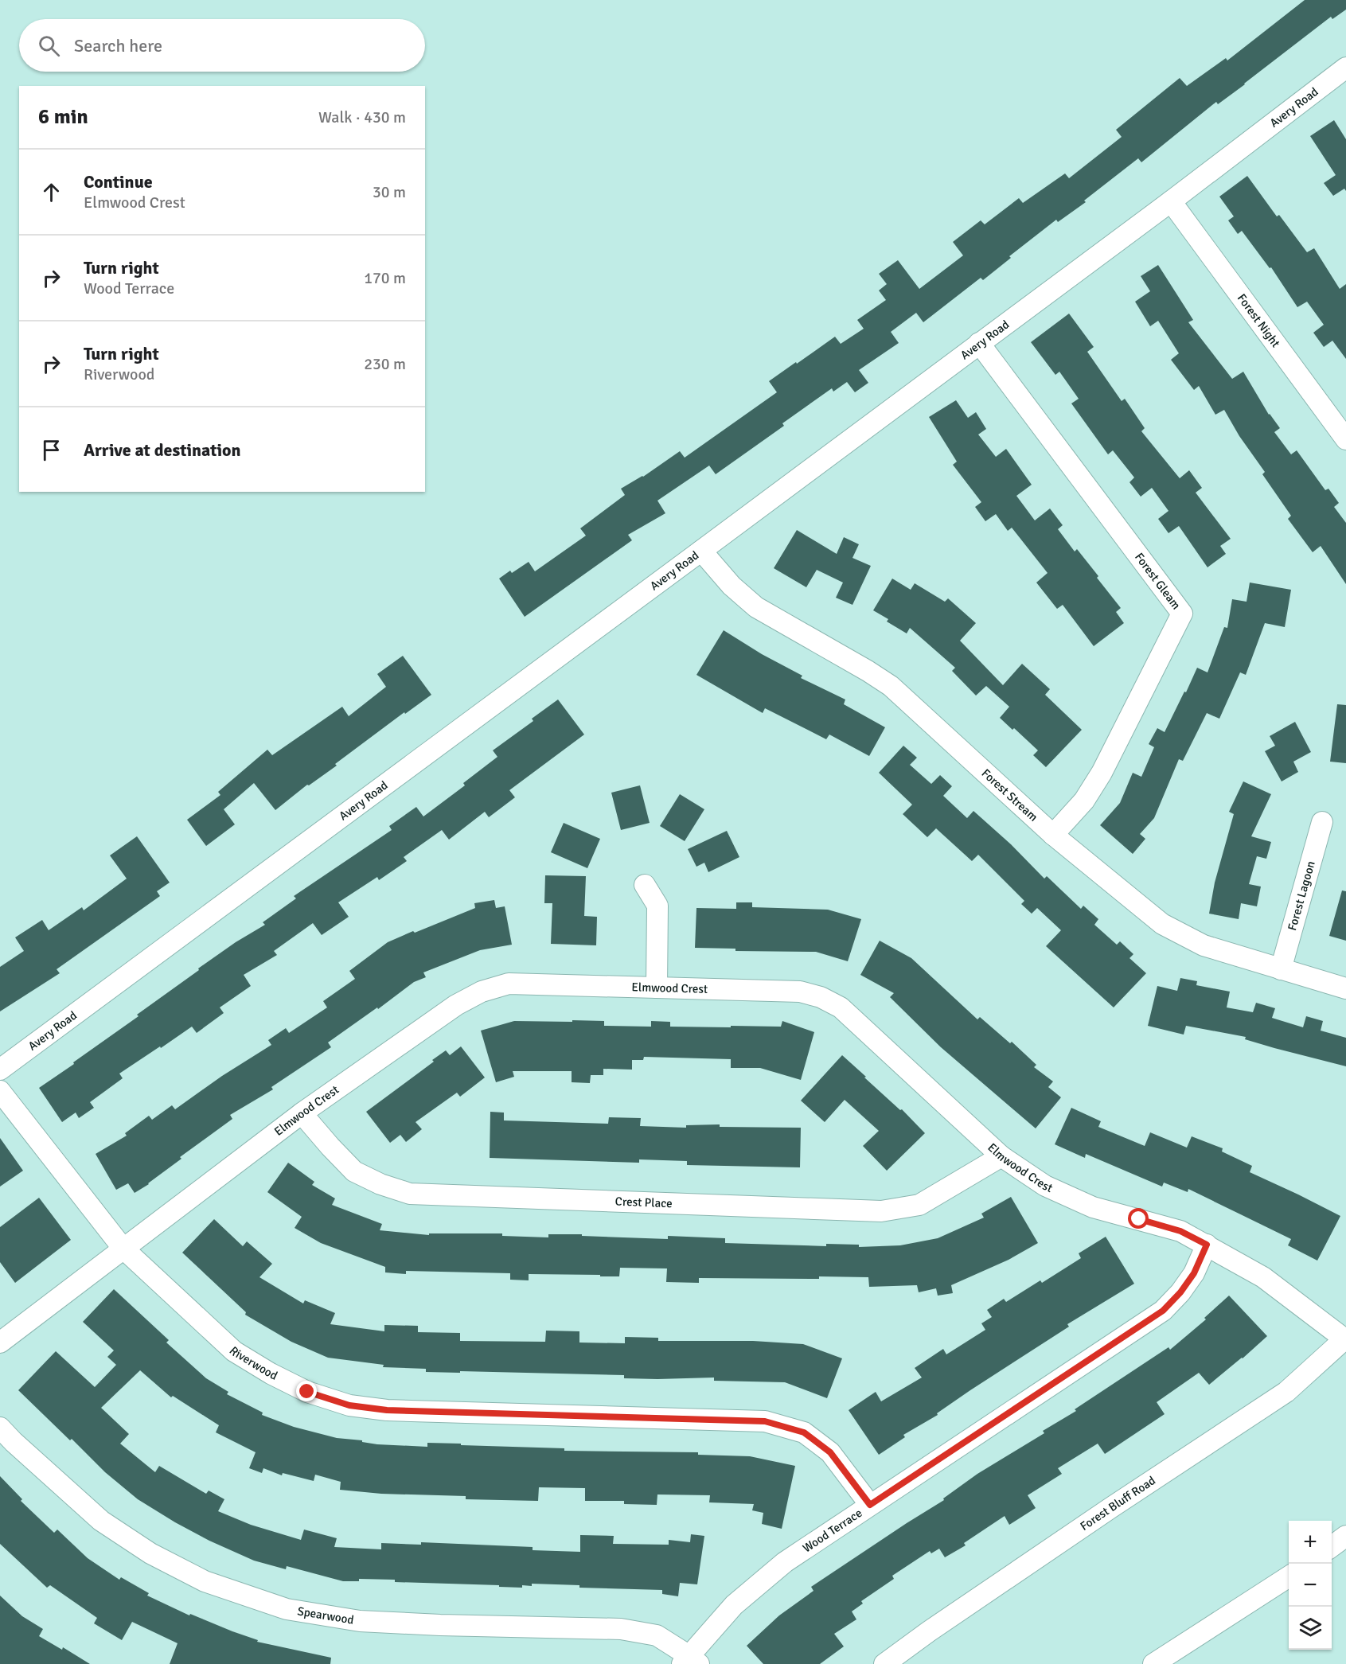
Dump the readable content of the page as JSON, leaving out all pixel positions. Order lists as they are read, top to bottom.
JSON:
{
  "streets": {
    "street": [
      "Avery Road",
      "Forest Night",
      "Forest Gleam",
      "Forest Stream",
      "Forest Lagoon",
      "Elmwood Crest",
      "Crest Place",
      "Riverwood",
      "Forest Bluff Road",
      "Wood Terrace",
      "Spearwood"
    ]
  },
  "crossings": [
    ["Avery Road", "Forest Night"],
    ["Avery Road", "Forest Gleam"],
    ["Avery Road", "Forest Stream"],
    ["Forest Gleam", "Forest Stream"],
    ["Forest Stream", "Forest Lagoon"],
    ["Elmwood Crest", "Crest Place"],
    ["Elmwood Crest", "Riverwood"],
    ["Elmwood Crest", "Forest Bluff Road"],
    ["Elmwood Crest", "Wood Terrace"],
    ["Riverwood", "Wood Terrace"],
    ["Wood Terrace", "Spearwood"]
  ],
  "page": {
    "search": "Search here",
    "heading": ["6 min", "Walk · 430 m"],
    "list": [
      ["Continue", "Elmwood Crest", "30 m"],
      ["Turn right", "Wood Terrace", "170 m"],
      ["Turn right", "Riverwood", "230 m"],
      "Arrive at destination"
    ],
    "map_buttons": ["+", "−"]
  }
}
